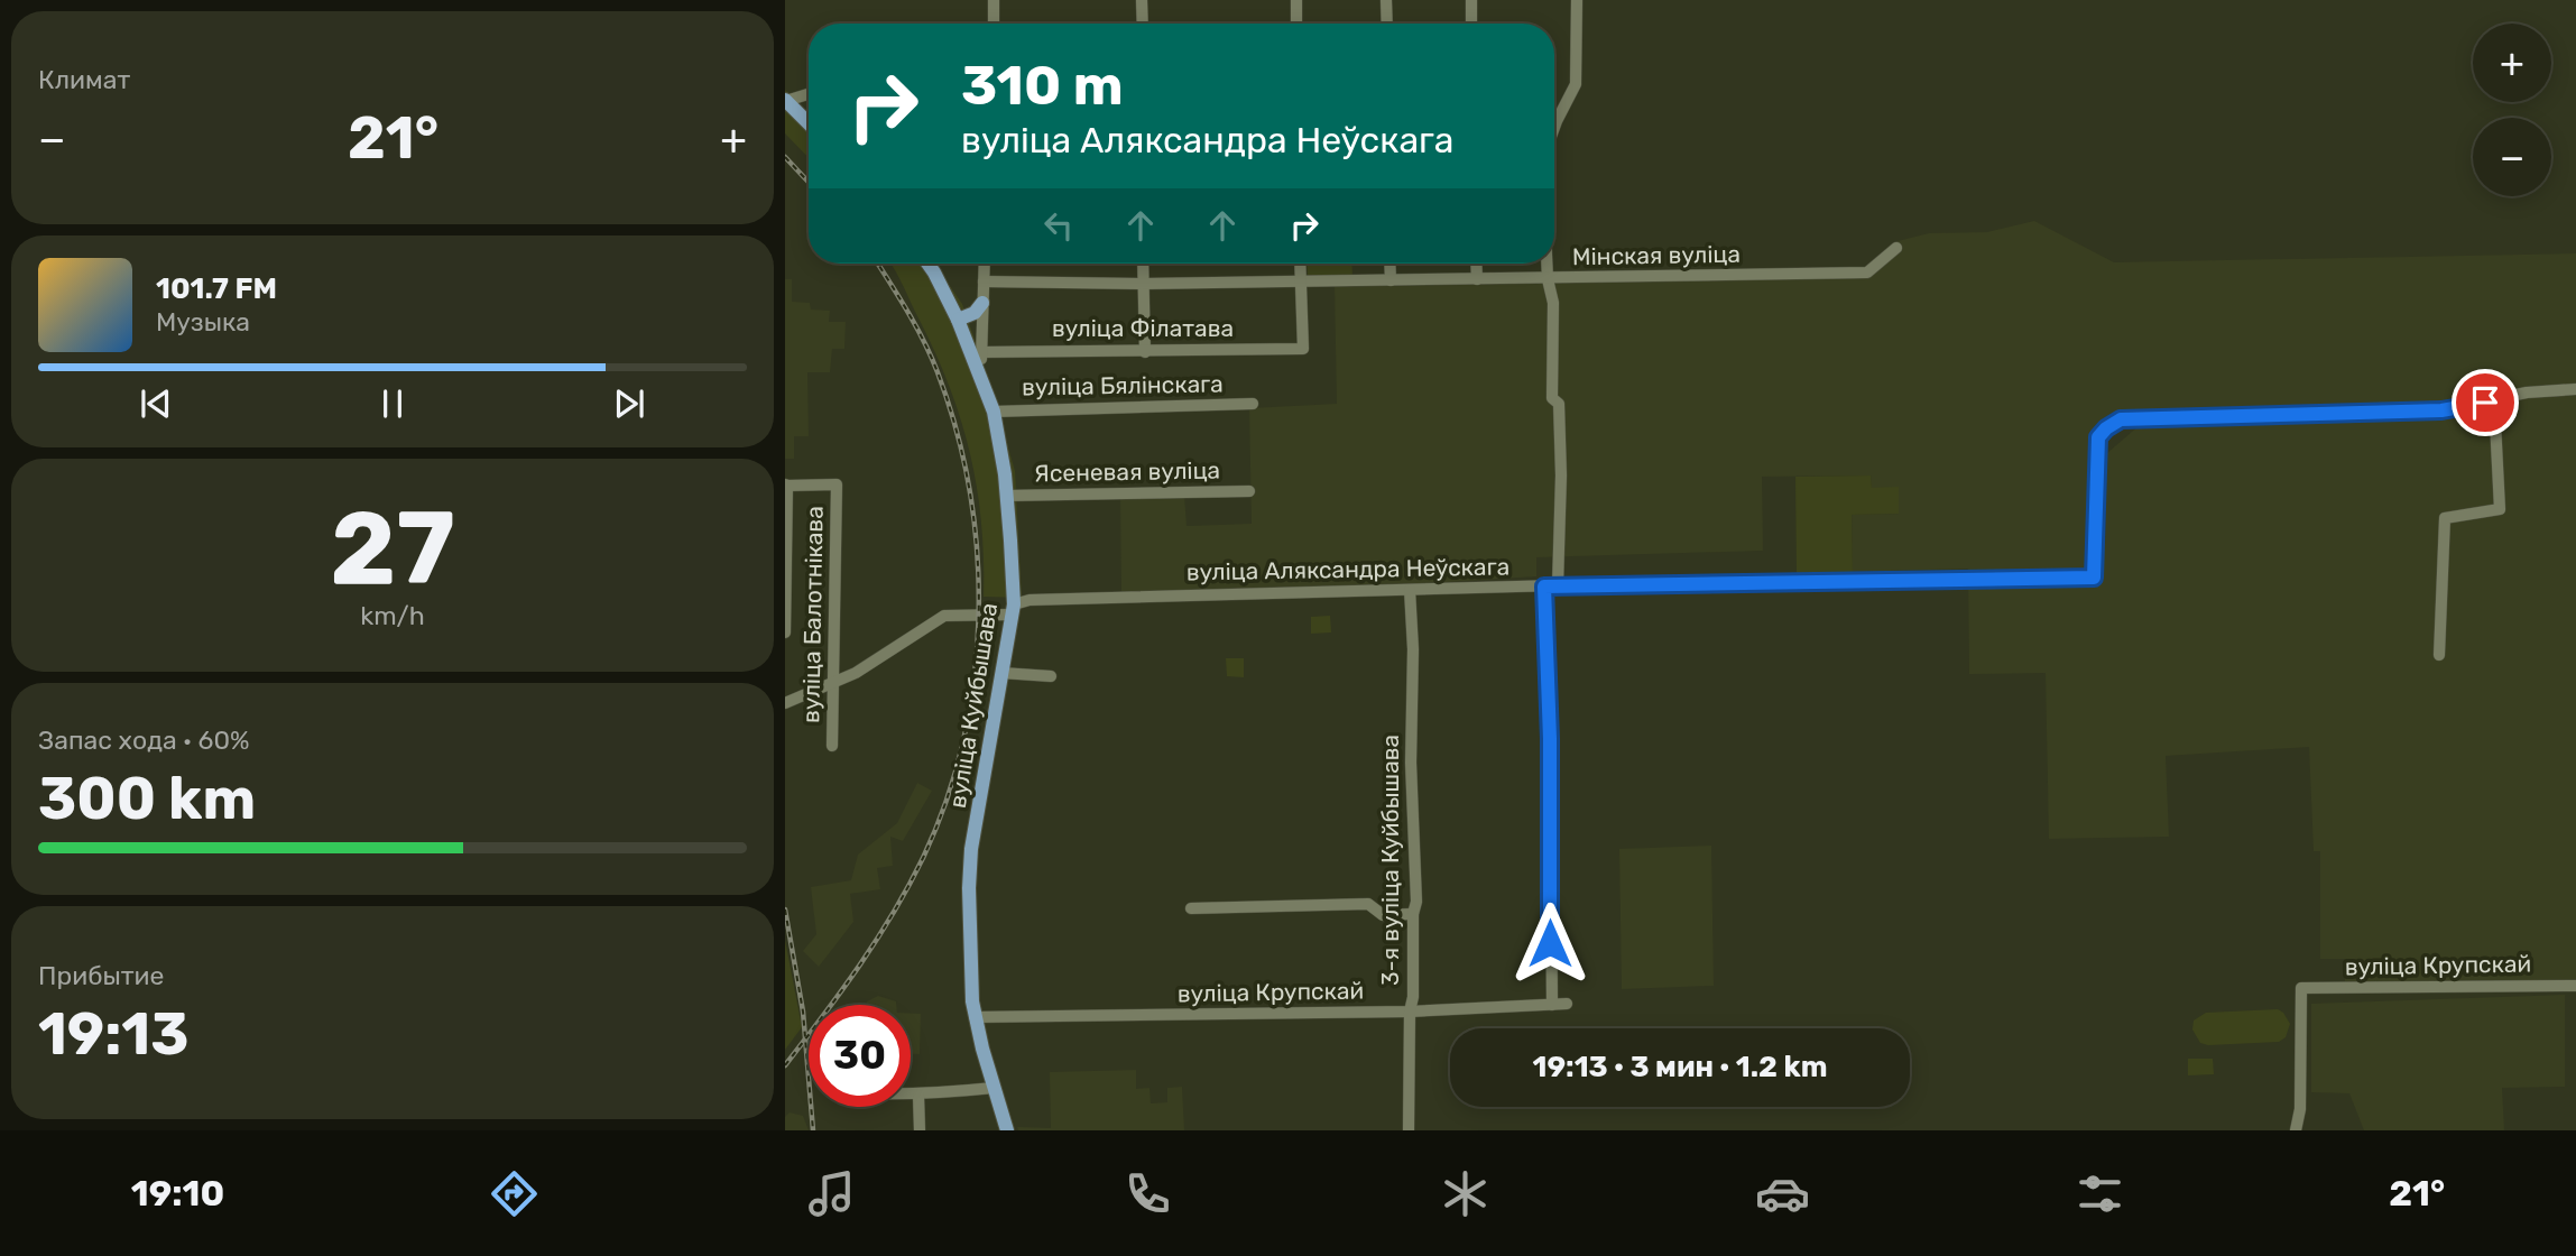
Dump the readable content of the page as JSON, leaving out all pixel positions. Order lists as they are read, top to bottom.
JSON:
{
  "streets": {
    "main road": ["вуліца Куйбышава"],
    "street": [
      "Мінская вуліца",
      "вуліца Філатава",
      "вуліца Бялінскага",
      "Ясеневая вуліца",
      "вуліца Аляксандра Неўскага",
      "вуліца Балотнікава",
      "3-я вуліца Куйбышава",
      "вуліца Крупскай"
    ]
  },
  "crossings": [
    ["Мінская вуліца", "вуліца Філатава"],
    ["вуліца Бялінскага", "вуліца Куйбышава"],
    ["Ясеневая вуліца", "вуліца Куйбышава"],
    ["вуліца Аляксандра Неўскага", "вуліца Балотнікава"],
    ["вуліца Аляксандра Неўскага", "вуліца Куйбышава"],
    ["вуліца Аляксандра Неўскага", "3-я вуліца Куйбышава"],
    ["вуліца Куйбышава", "вуліца Крупскай"],
    ["3-я вуліца Куйбышава", "вуліца Крупскай"]
  ],
  "page": {
    "tile": [
      "Климат",
      ["27", "km/h"],
      ["Запас хода · 60%", "300 km"],
      ["Прибытие", "19:13"]
    ],
    "map_buttons": ["+", "−"],
    "turn": ["310 m", "вуліца Аляксандра Неўскага"],
    "heat": ["−", "21°", "+"],
    "song": ["101.7 FM", "Музыка"],
    "limit": "30",
    "trip": "19:13 · 3 мин · 1.2 km",
    "tabs": ["19:10", "21°"]
  }
}
